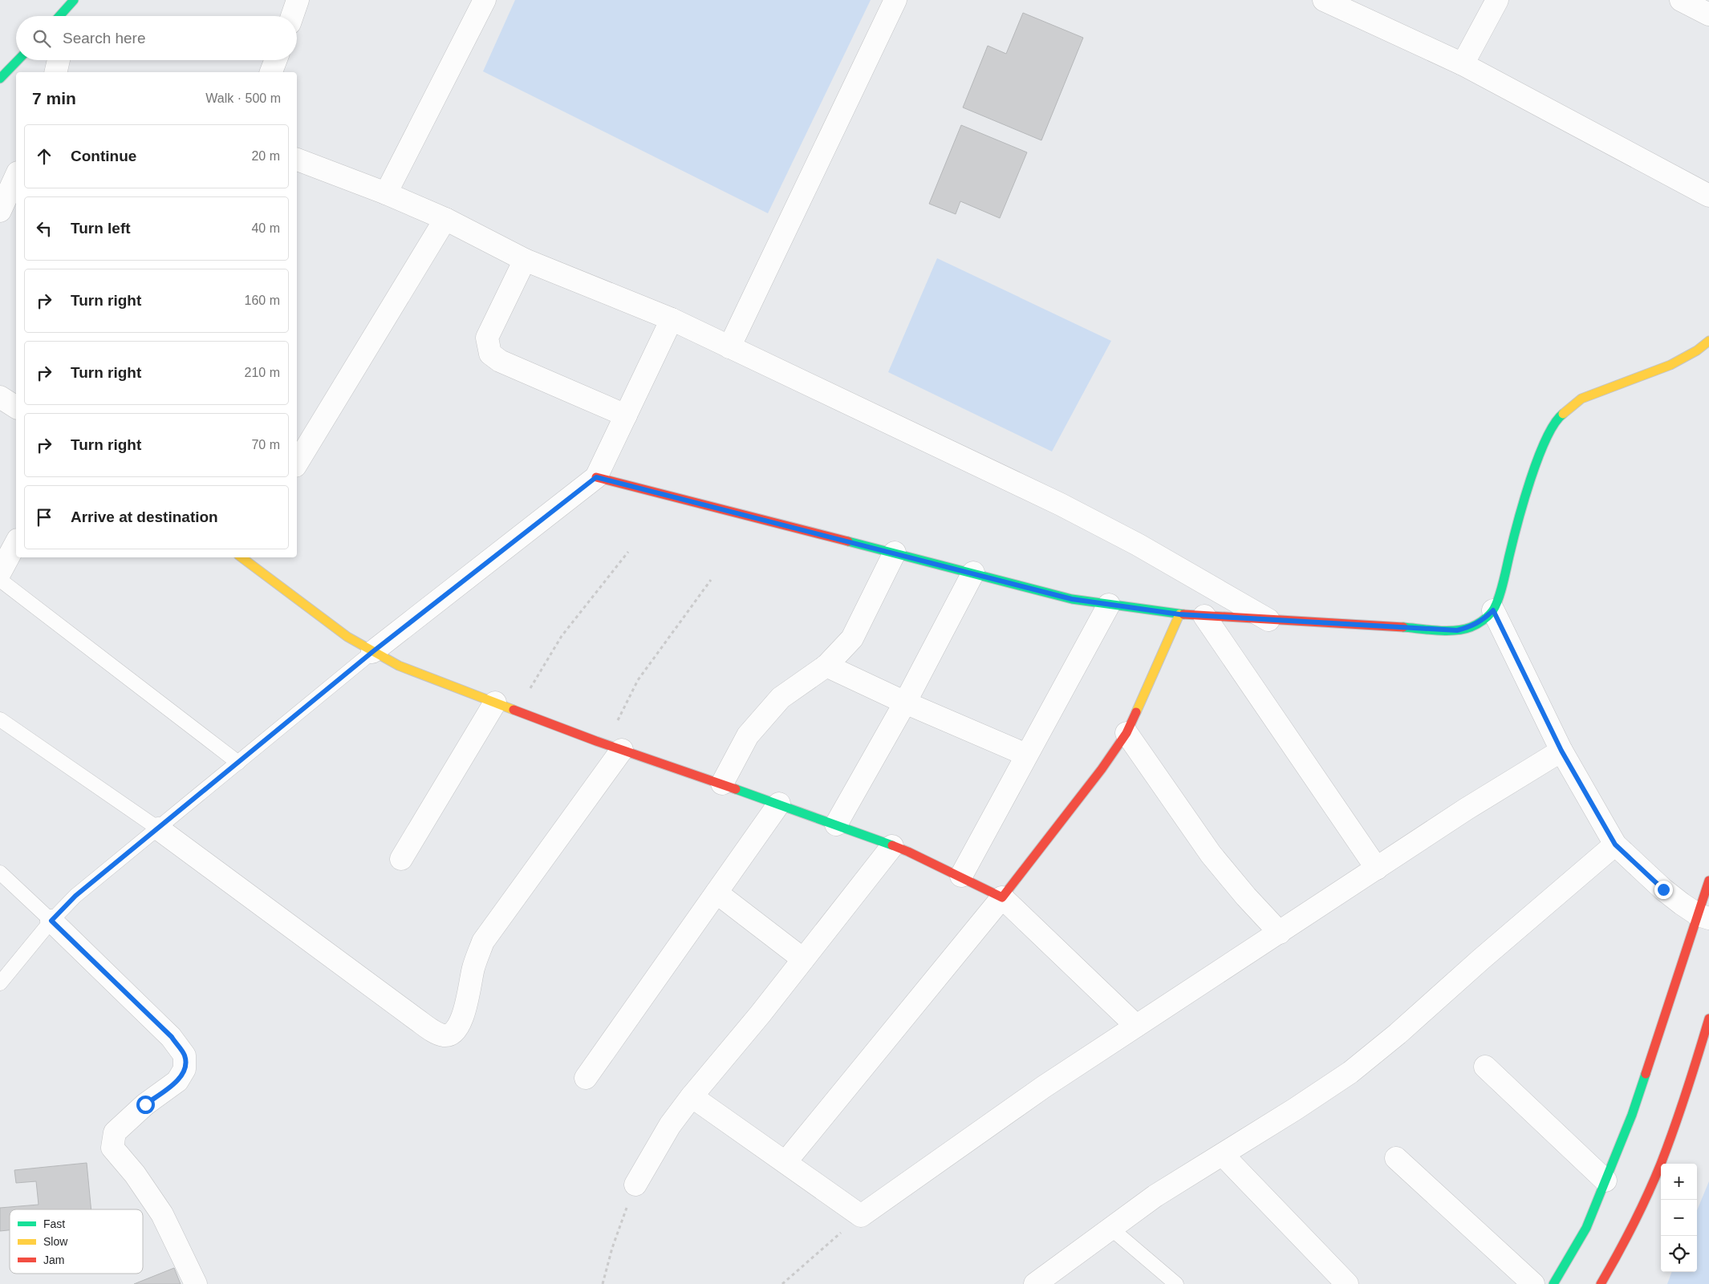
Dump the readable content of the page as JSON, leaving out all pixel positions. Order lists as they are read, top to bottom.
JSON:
{
  "legend": ["Fast", "Slow", "Jam"],
  "page": {
    "search": "Search here",
    "heading": ["7 min", "Walk · 500 m"],
    "list": [
      ["Continue", "20 m"],
      ["Turn left", "40 m"],
      ["Turn right", "160 m"],
      ["Turn right", "210 m"],
      ["Turn right", "70 m"],
      "Arrive at destination"
    ],
    "map_buttons": ["+", "−"]
  }
}
